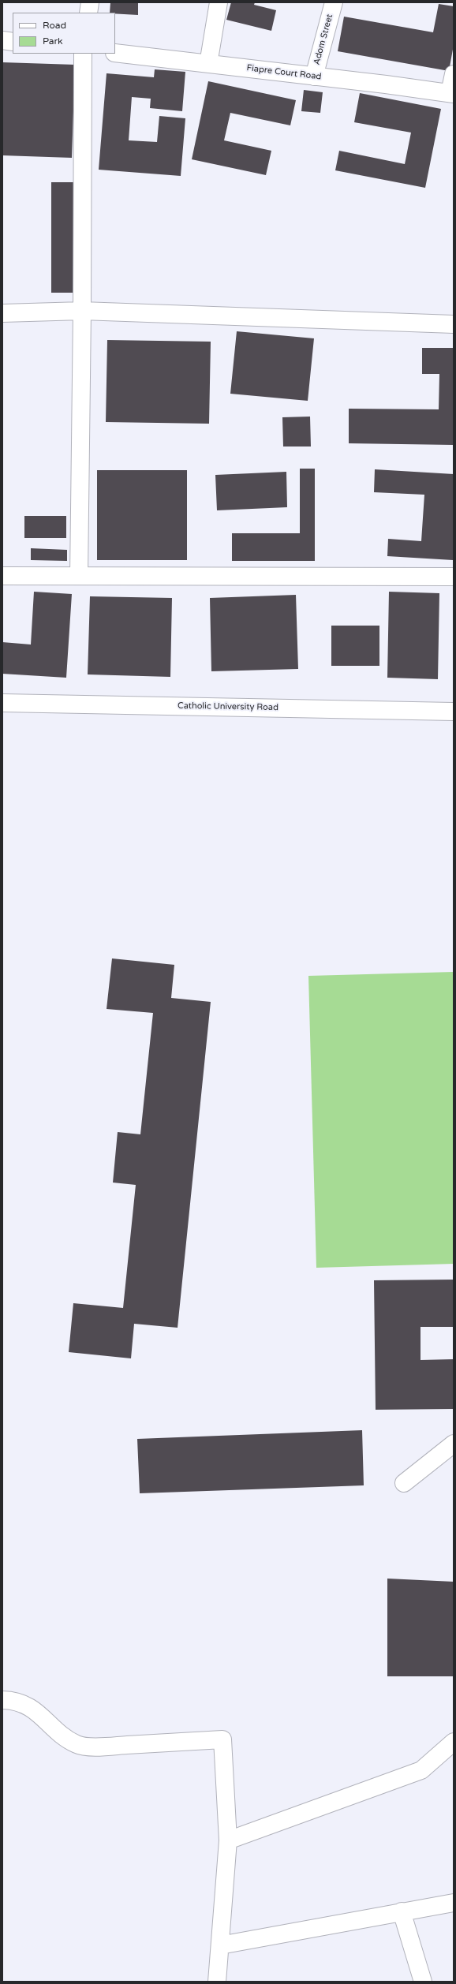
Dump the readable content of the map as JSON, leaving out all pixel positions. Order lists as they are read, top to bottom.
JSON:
{
  "streets": {
    "street": ["Adom Street", "Fiapre Court Road", "Catholic University Road"]
  },
  "crossings": [
    ["Adom Street", "Fiapre Court Road"]
  ],
  "legend": ["Road", "Park"]
}
